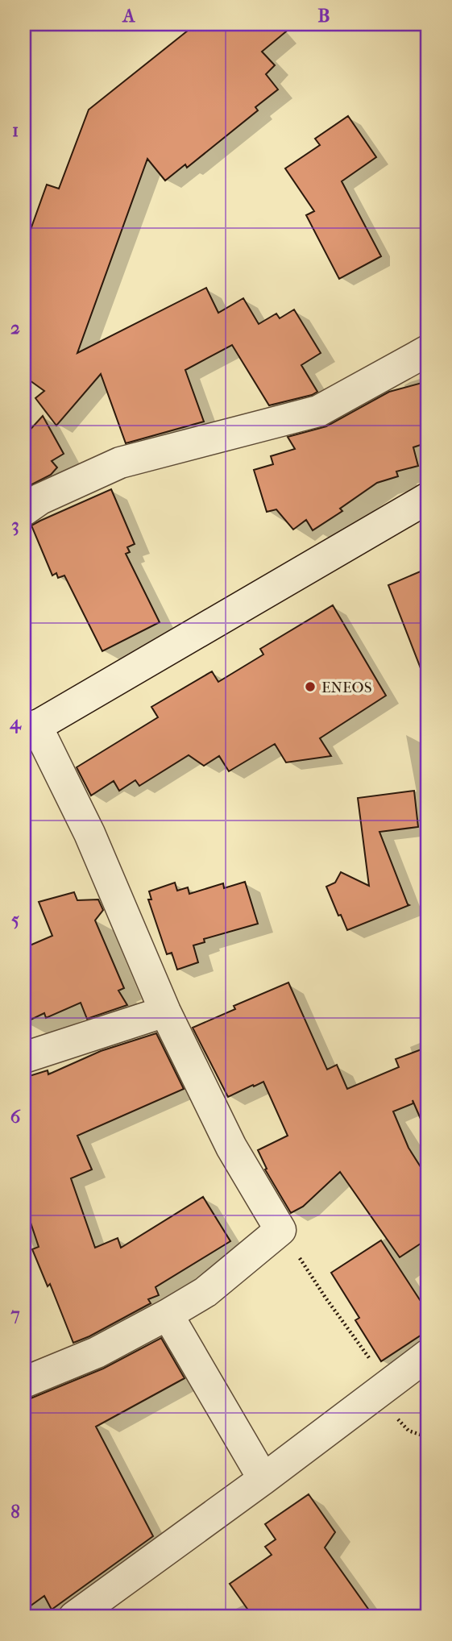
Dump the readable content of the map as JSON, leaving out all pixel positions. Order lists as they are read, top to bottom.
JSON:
{
  "places": ["ENEOS"],
  "grid": {
    "columns": ["A", "B"],
    "rows": [
      "1",
      "2",
      "3",
      "4",
      "5",
      "6",
      "7",
      "8"
    ]
  }
}
